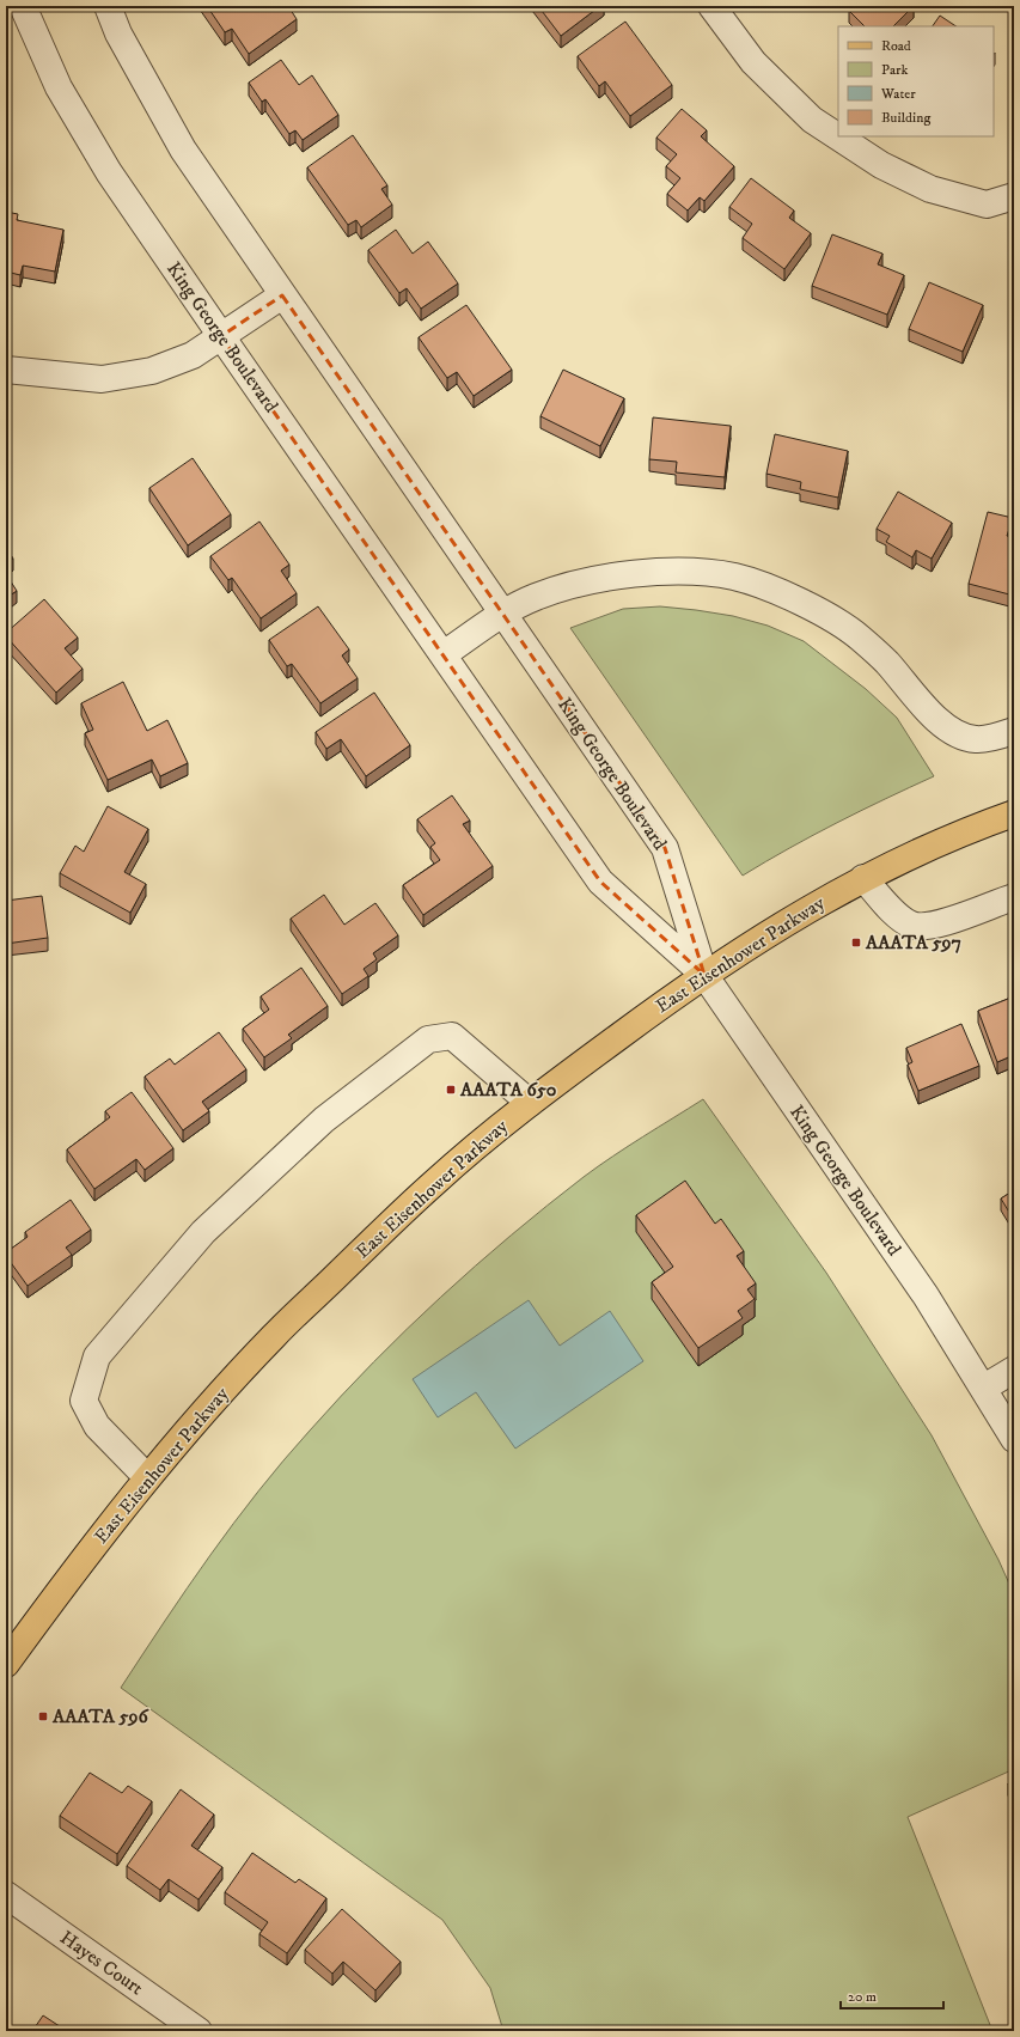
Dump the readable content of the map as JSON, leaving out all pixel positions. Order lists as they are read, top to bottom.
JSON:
{
  "streets": {
    "main road": ["East Eisenhower Parkway"],
    "street": ["King George Boulevard", "Hayes Court"]
  },
  "crossings": [
    ["King George Boulevard", "East Eisenhower Parkway"]
  ],
  "places": {
    "transit": ["AAATA 597", "AAATA 650", "AAATA 596"]
  },
  "legend": [
    "Road",
    "Park",
    "Water",
    "Building"
  ],
  "scale_bar": "20 m"
}
